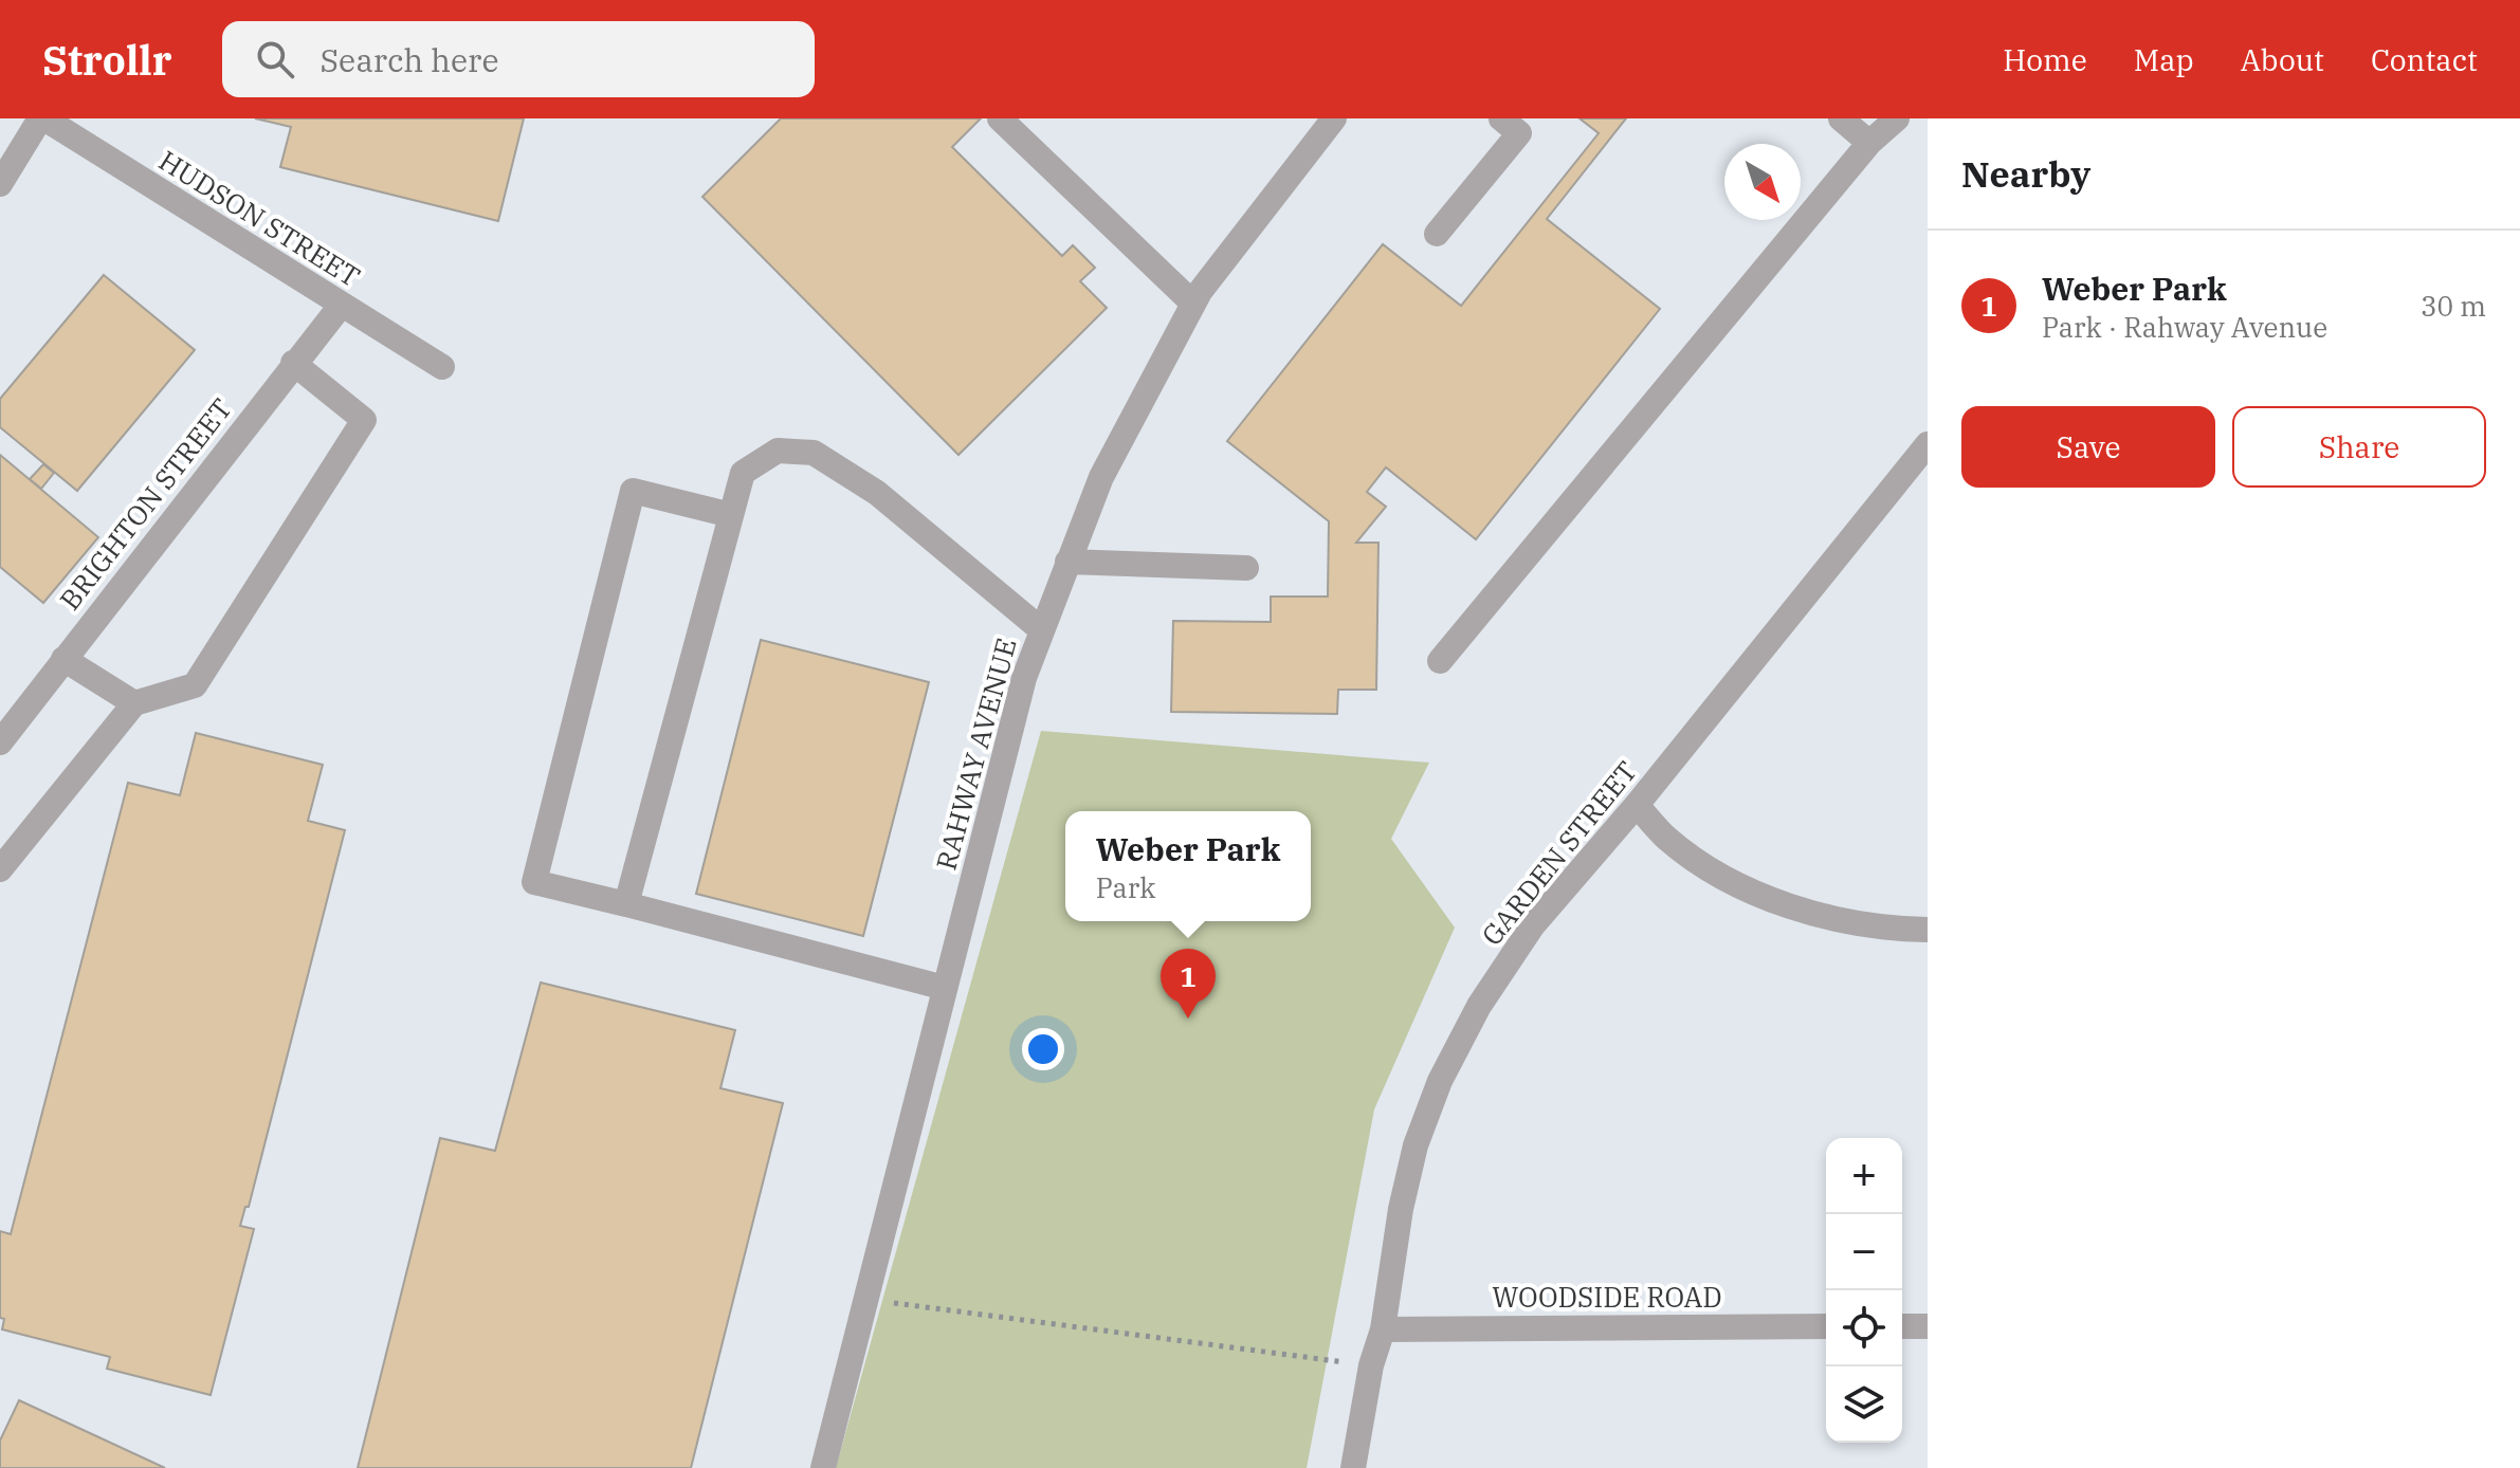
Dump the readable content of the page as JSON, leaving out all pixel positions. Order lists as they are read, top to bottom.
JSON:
{
  "streets": {
    "street": [
      "HUDSON STREET",
      "BRIGHTON STREET",
      "RAHWAY AVENUE",
      "GARDEN STREET",
      "WOODSIDE ROAD"
    ]
  },
  "crossings": [
    ["HUDSON STREET", "BRIGHTON STREET"],
    ["GARDEN STREET", "WOODSIDE ROAD"]
  ],
  "north": "bottom right",
  "page": {
    "header": "Strollr",
    "search": "Search here",
    "nav": [
      "Home",
      "Map",
      "About",
      "Contact"
    ],
    "heading": "Nearby",
    "list": [
      {
        "mark": "1",
        "name": "Weber Park",
        "note": "Park · Rahway Avenue",
        "value": "30 m"
      }
    ],
    "buttons": ["Save", "Share"],
    "popup": ["Weber Park", "Park"],
    "pins": "1",
    "map_buttons": ["+", "−"]
  }
}
